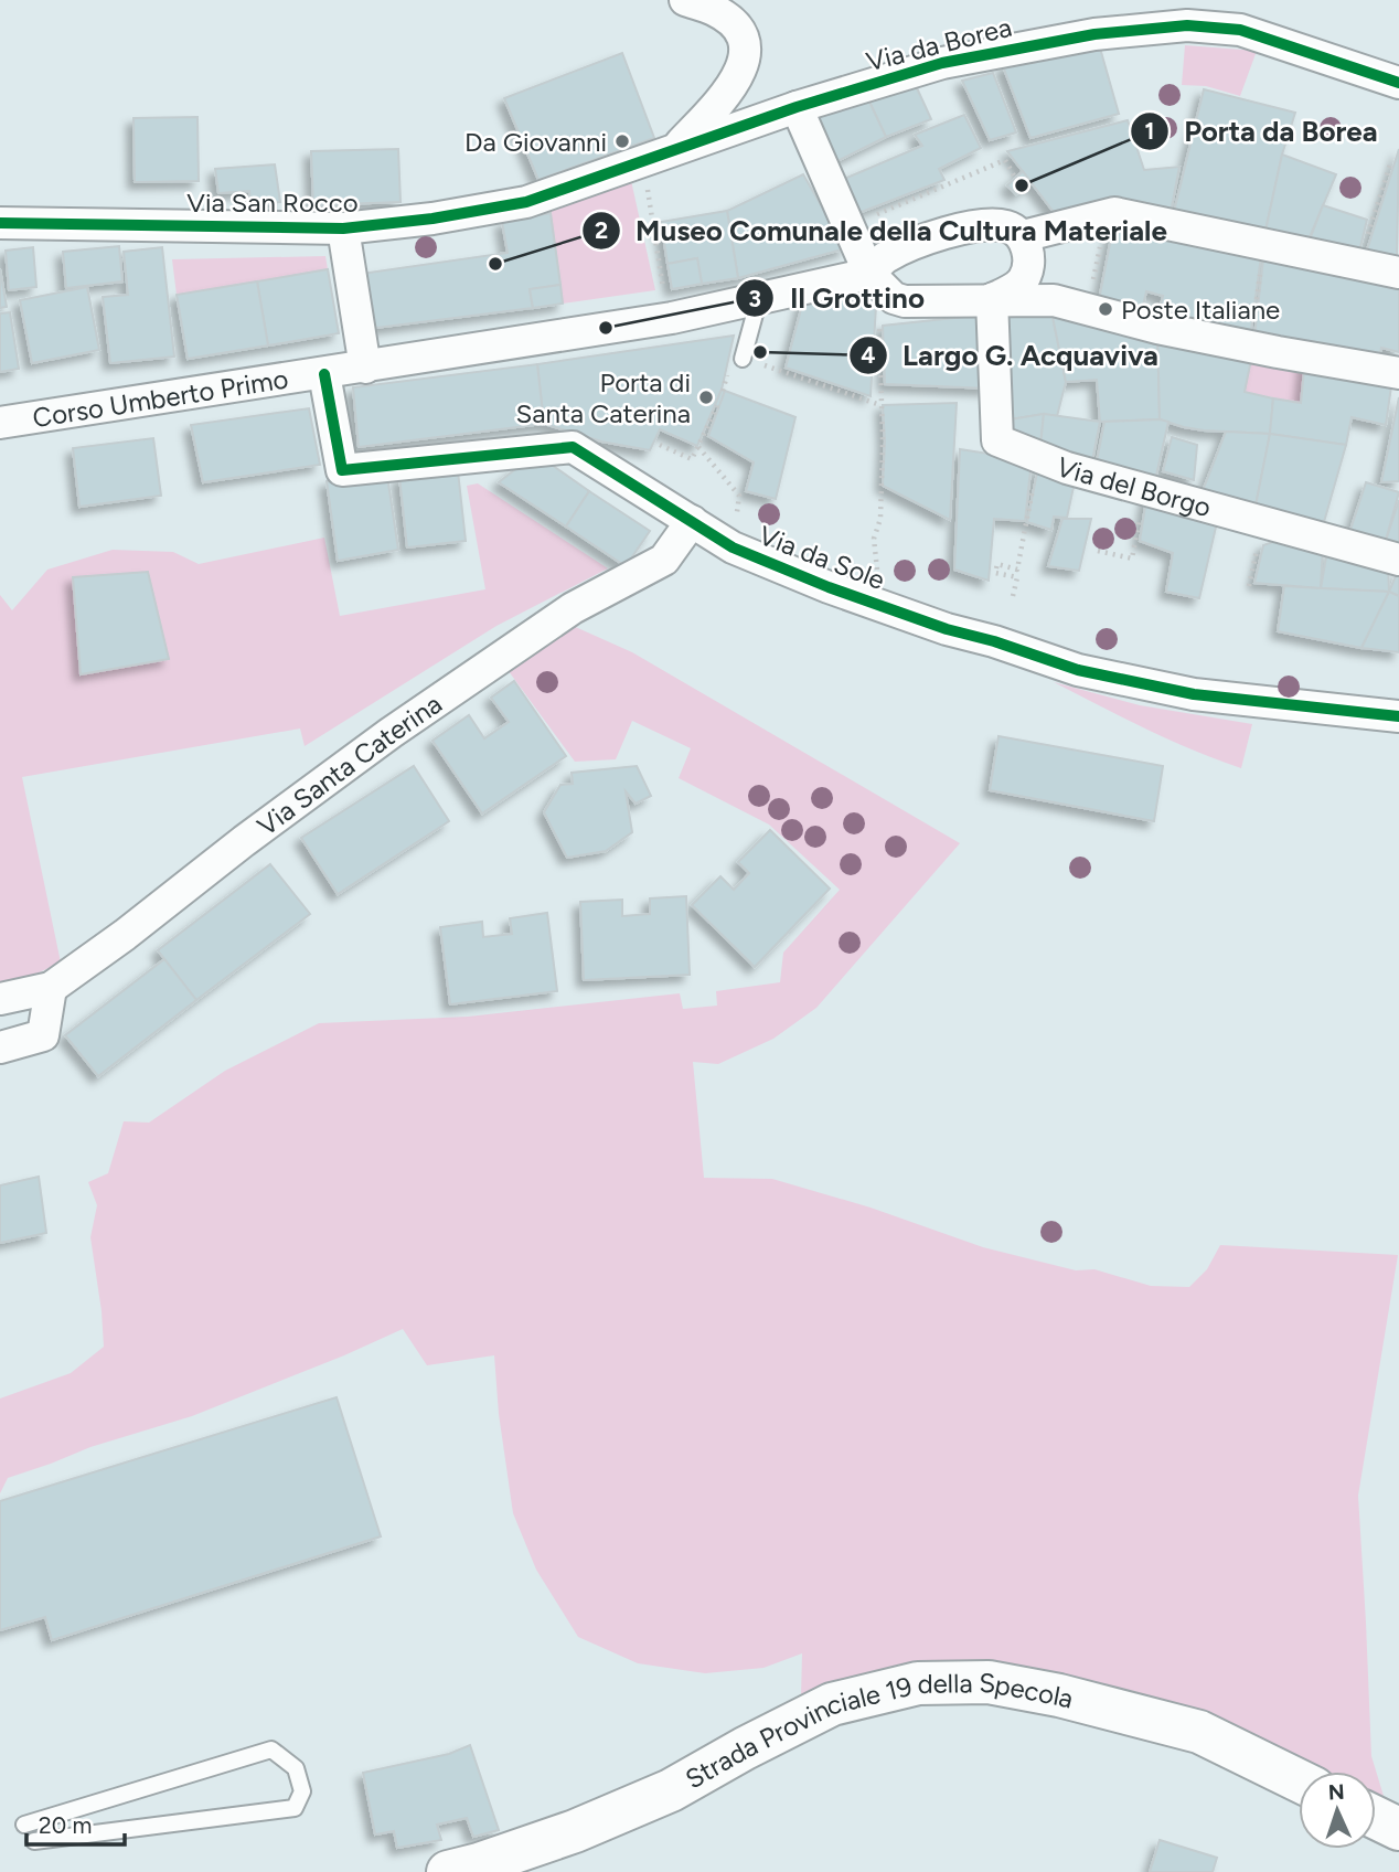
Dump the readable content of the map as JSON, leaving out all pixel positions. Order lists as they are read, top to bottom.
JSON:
{
  "streets": {
    "main road": ["Strada Provinciale 19 della Specola"],
    "street": [
      "Via da Borea",
      "Via San Rocco",
      "Corso Umberto Primo",
      "Via del Borgo",
      "Via da Sole",
      "Via Santa Caterina"
    ]
  },
  "crossings": [
    ["Via da Borea", "Via San Rocco"],
    ["Corso Umberto Primo", "Via da Sole"],
    ["Via da Sole", "Via Santa Caterina"]
  ],
  "places": [
    "Da Giovanni",
    "Porta da Borea",
    "Museo Comunale della Cultura Materiale",
    "Poste Italiane",
    "Il Grottino",
    "Largo G. Acquaviva",
    "Porta di Santa Caterina"
  ],
  "scale_bar": "20 m",
  "north": "top"
}
